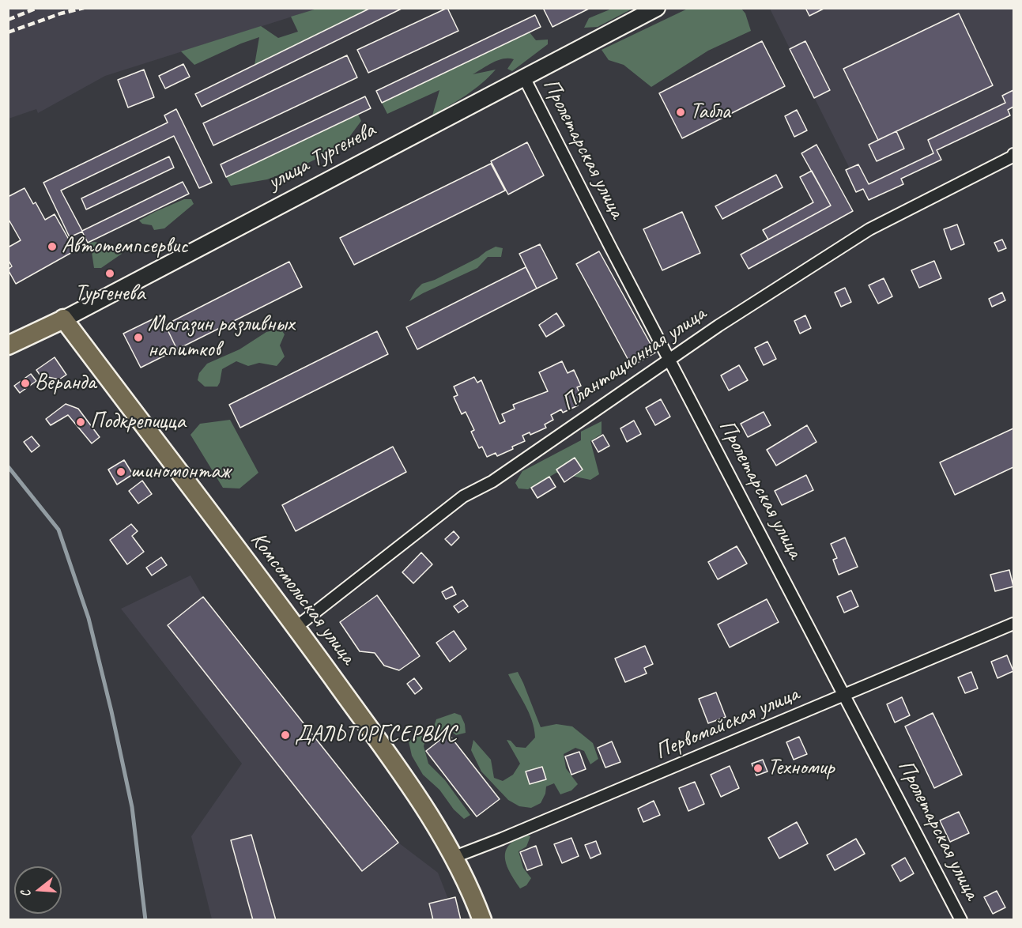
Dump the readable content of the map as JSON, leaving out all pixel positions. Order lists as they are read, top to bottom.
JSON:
{
  "streets": {
    "main road": ["улица Тургенева", "Комсомольская улица"],
    "street": ["Пролетарская улица", "Плантационная улица", "Первомайская улица"]
  },
  "crossings": [
    ["Пролетарская улица", "улица Тургенева"],
    ["Пролетарская улица", "Плантационная улица"],
    ["Пролетарская улица", "Первомайская улица"],
    ["улица Тургенева", "Комсомольская улица"],
    ["Плантационная улица", "Комсомольская улица"],
    ["Комсомольская улица", "Первомайская улица"]
  ],
  "places": [
    "Табла",
    "Автотемпсервис",
    "Тургенева",
    "Магазин разливных напитков",
    "Веранда",
    "Подкрепицца",
    "шиномонтаж",
    "ДАЛЬТОРГСЕРВИС",
    "Техномир"
  ],
  "north": "left"
}
